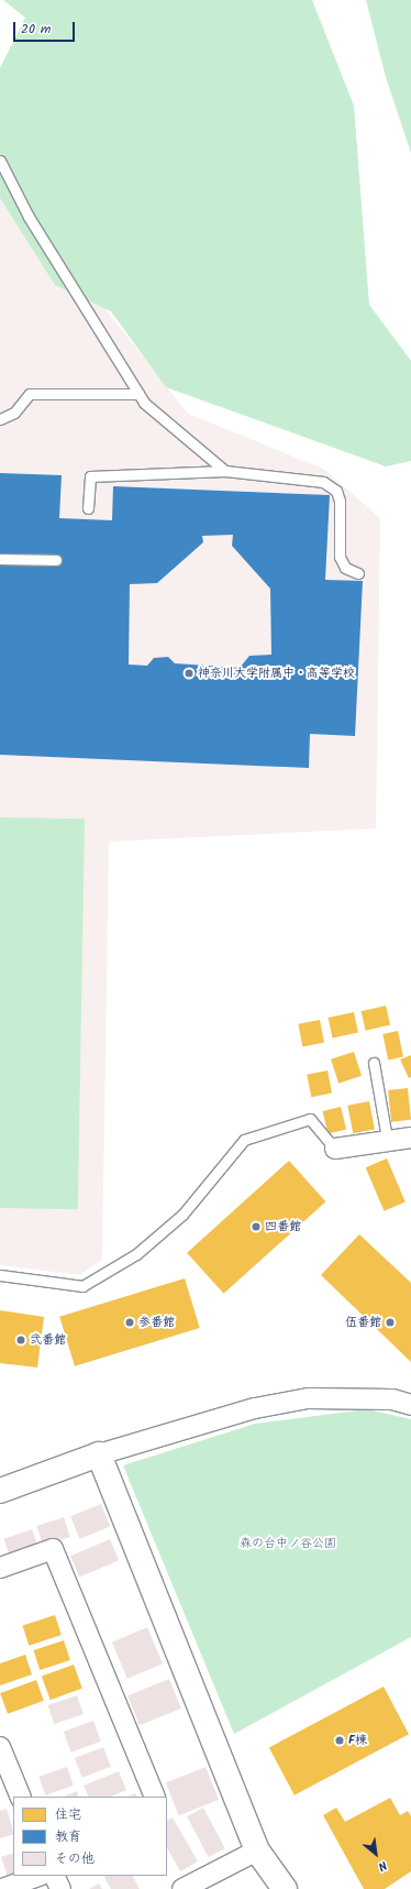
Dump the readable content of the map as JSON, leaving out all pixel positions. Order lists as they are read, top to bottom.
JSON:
{
  "parks": ["森の台中ノ谷公園"],
  "places": [
    "神奈川大学附属中・高等学校",
    "四番館",
    "参番館",
    "伍番館",
    "弐番館",
    "F棟"
  ],
  "legend": ["住宅", "教育", "その他"],
  "scale_bar": "20 m",
  "north": "bottom right"
}
